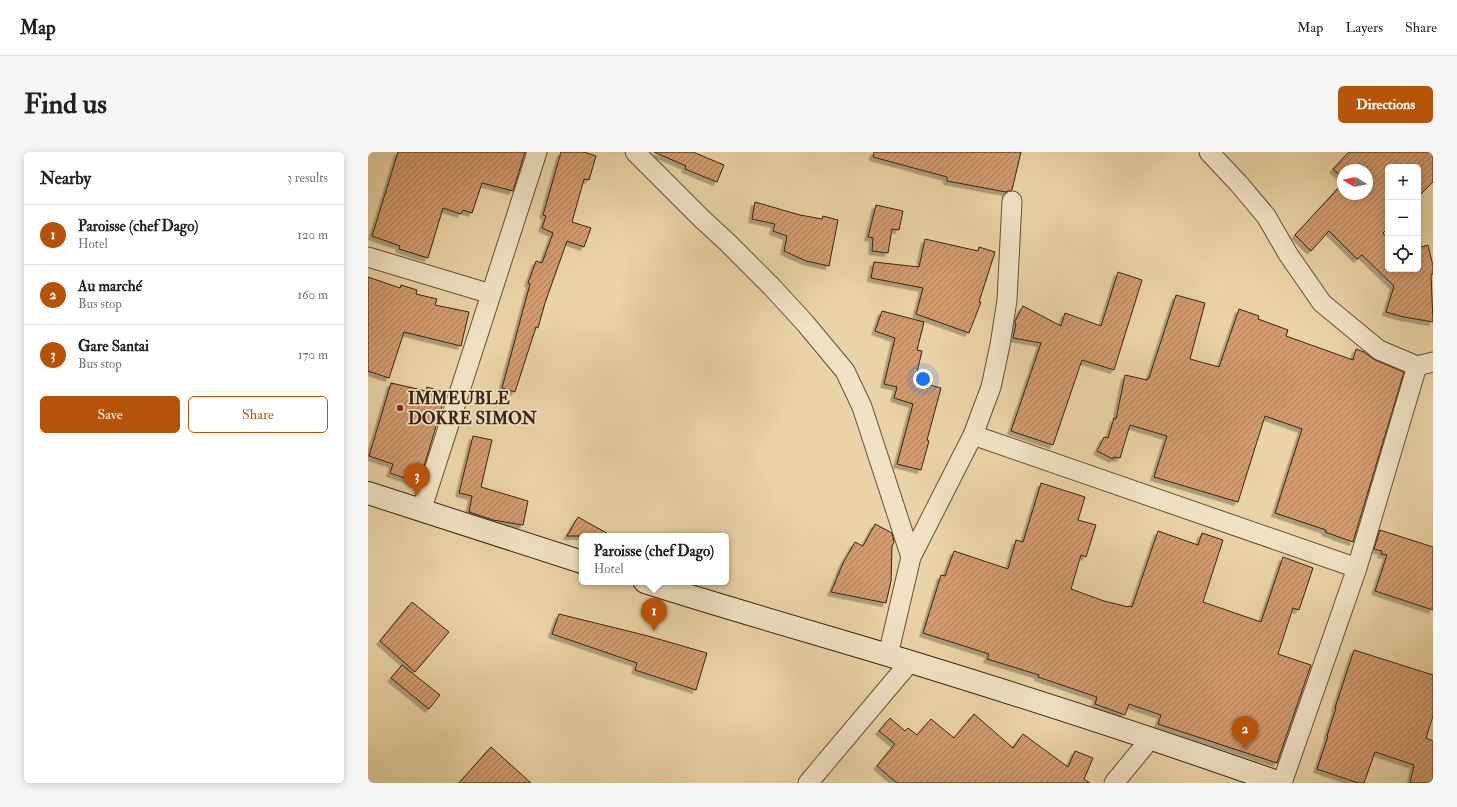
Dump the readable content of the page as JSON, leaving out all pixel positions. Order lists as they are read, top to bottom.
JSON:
{
  "places": ["IMMEUBLE DOKRE SIMON"],
  "north": "left",
  "page": {
    "header": "Map",
    "nav": ["Map", "Layers", "Share"],
    "buttons": [
      "Directions",
      ["Save", "Share"]
    ],
    "title": "Find us",
    "heading": ["Nearby", "3 results"],
    "map_buttons": ["+", "−"],
    "list": [
      {
        "mark": "1",
        "name": "Paroisse (chef Dago)",
        "note": "Hotel",
        "value": "120 m"
      },
      {
        "mark": "2",
        "name": "Au marché",
        "note": "Bus stop",
        "value": "160 m"
      },
      {
        "mark": "3",
        "name": "Gare Santai",
        "note": "Bus stop",
        "value": "170 m"
      }
    ],
    "pins": ["3", "1", "2"],
    "popup": ["Paroisse (chef Dago)", "Hotel"]
  }
}
